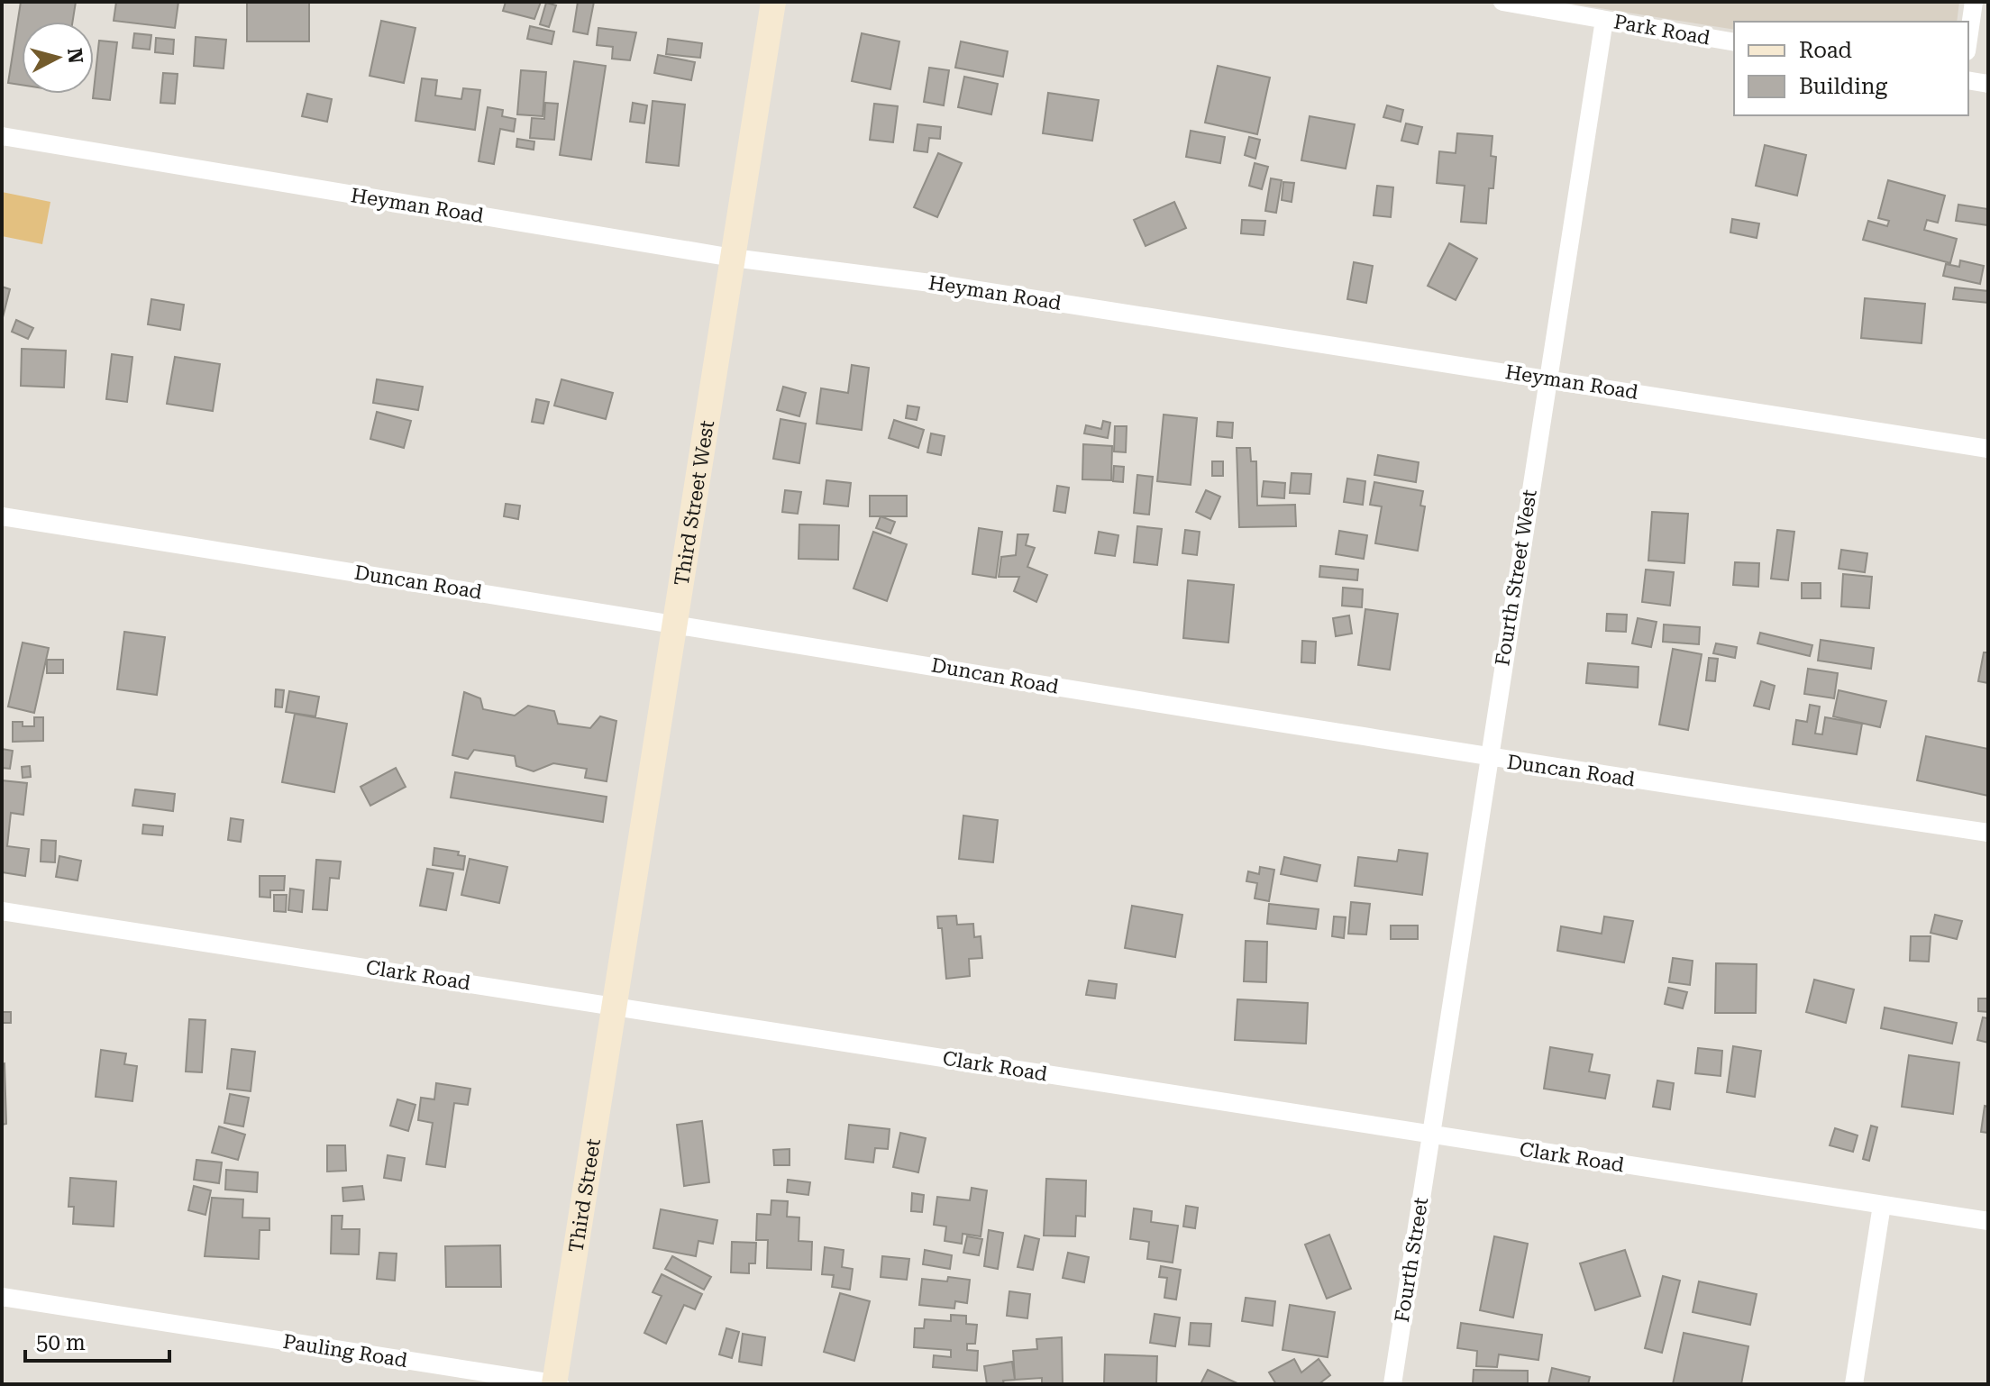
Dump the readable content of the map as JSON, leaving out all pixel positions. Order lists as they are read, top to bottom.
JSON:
{
  "streets": {
    "main road": ["Third Street West", "Third Street"],
    "street": [
      "Park Road",
      "Heyman Road",
      "Fourth Street West",
      "Duncan Road",
      "Clark Road",
      "Fourth Street",
      "Pauling Road"
    ]
  },
  "crossings": [
    ["Park Road", "Fourth Street West"],
    ["Heyman Road", "Third Street West"],
    ["Heyman Road", "Fourth Street West"],
    ["Third Street West", "Duncan Road"],
    ["Third Street West", "Clark Road"],
    ["Third Street West", "Third Street"],
    ["Fourth Street West", "Duncan Road"],
    ["Fourth Street West", "Clark Road"],
    ["Fourth Street West", "Fourth Street"],
    ["Clark Road", "Third Street"],
    ["Clark Road", "Fourth Street"],
    ["Third Street", "Pauling Road"]
  ],
  "legend": ["Road", "Building"],
  "scale_bar": "50 m",
  "north": "right"
}
